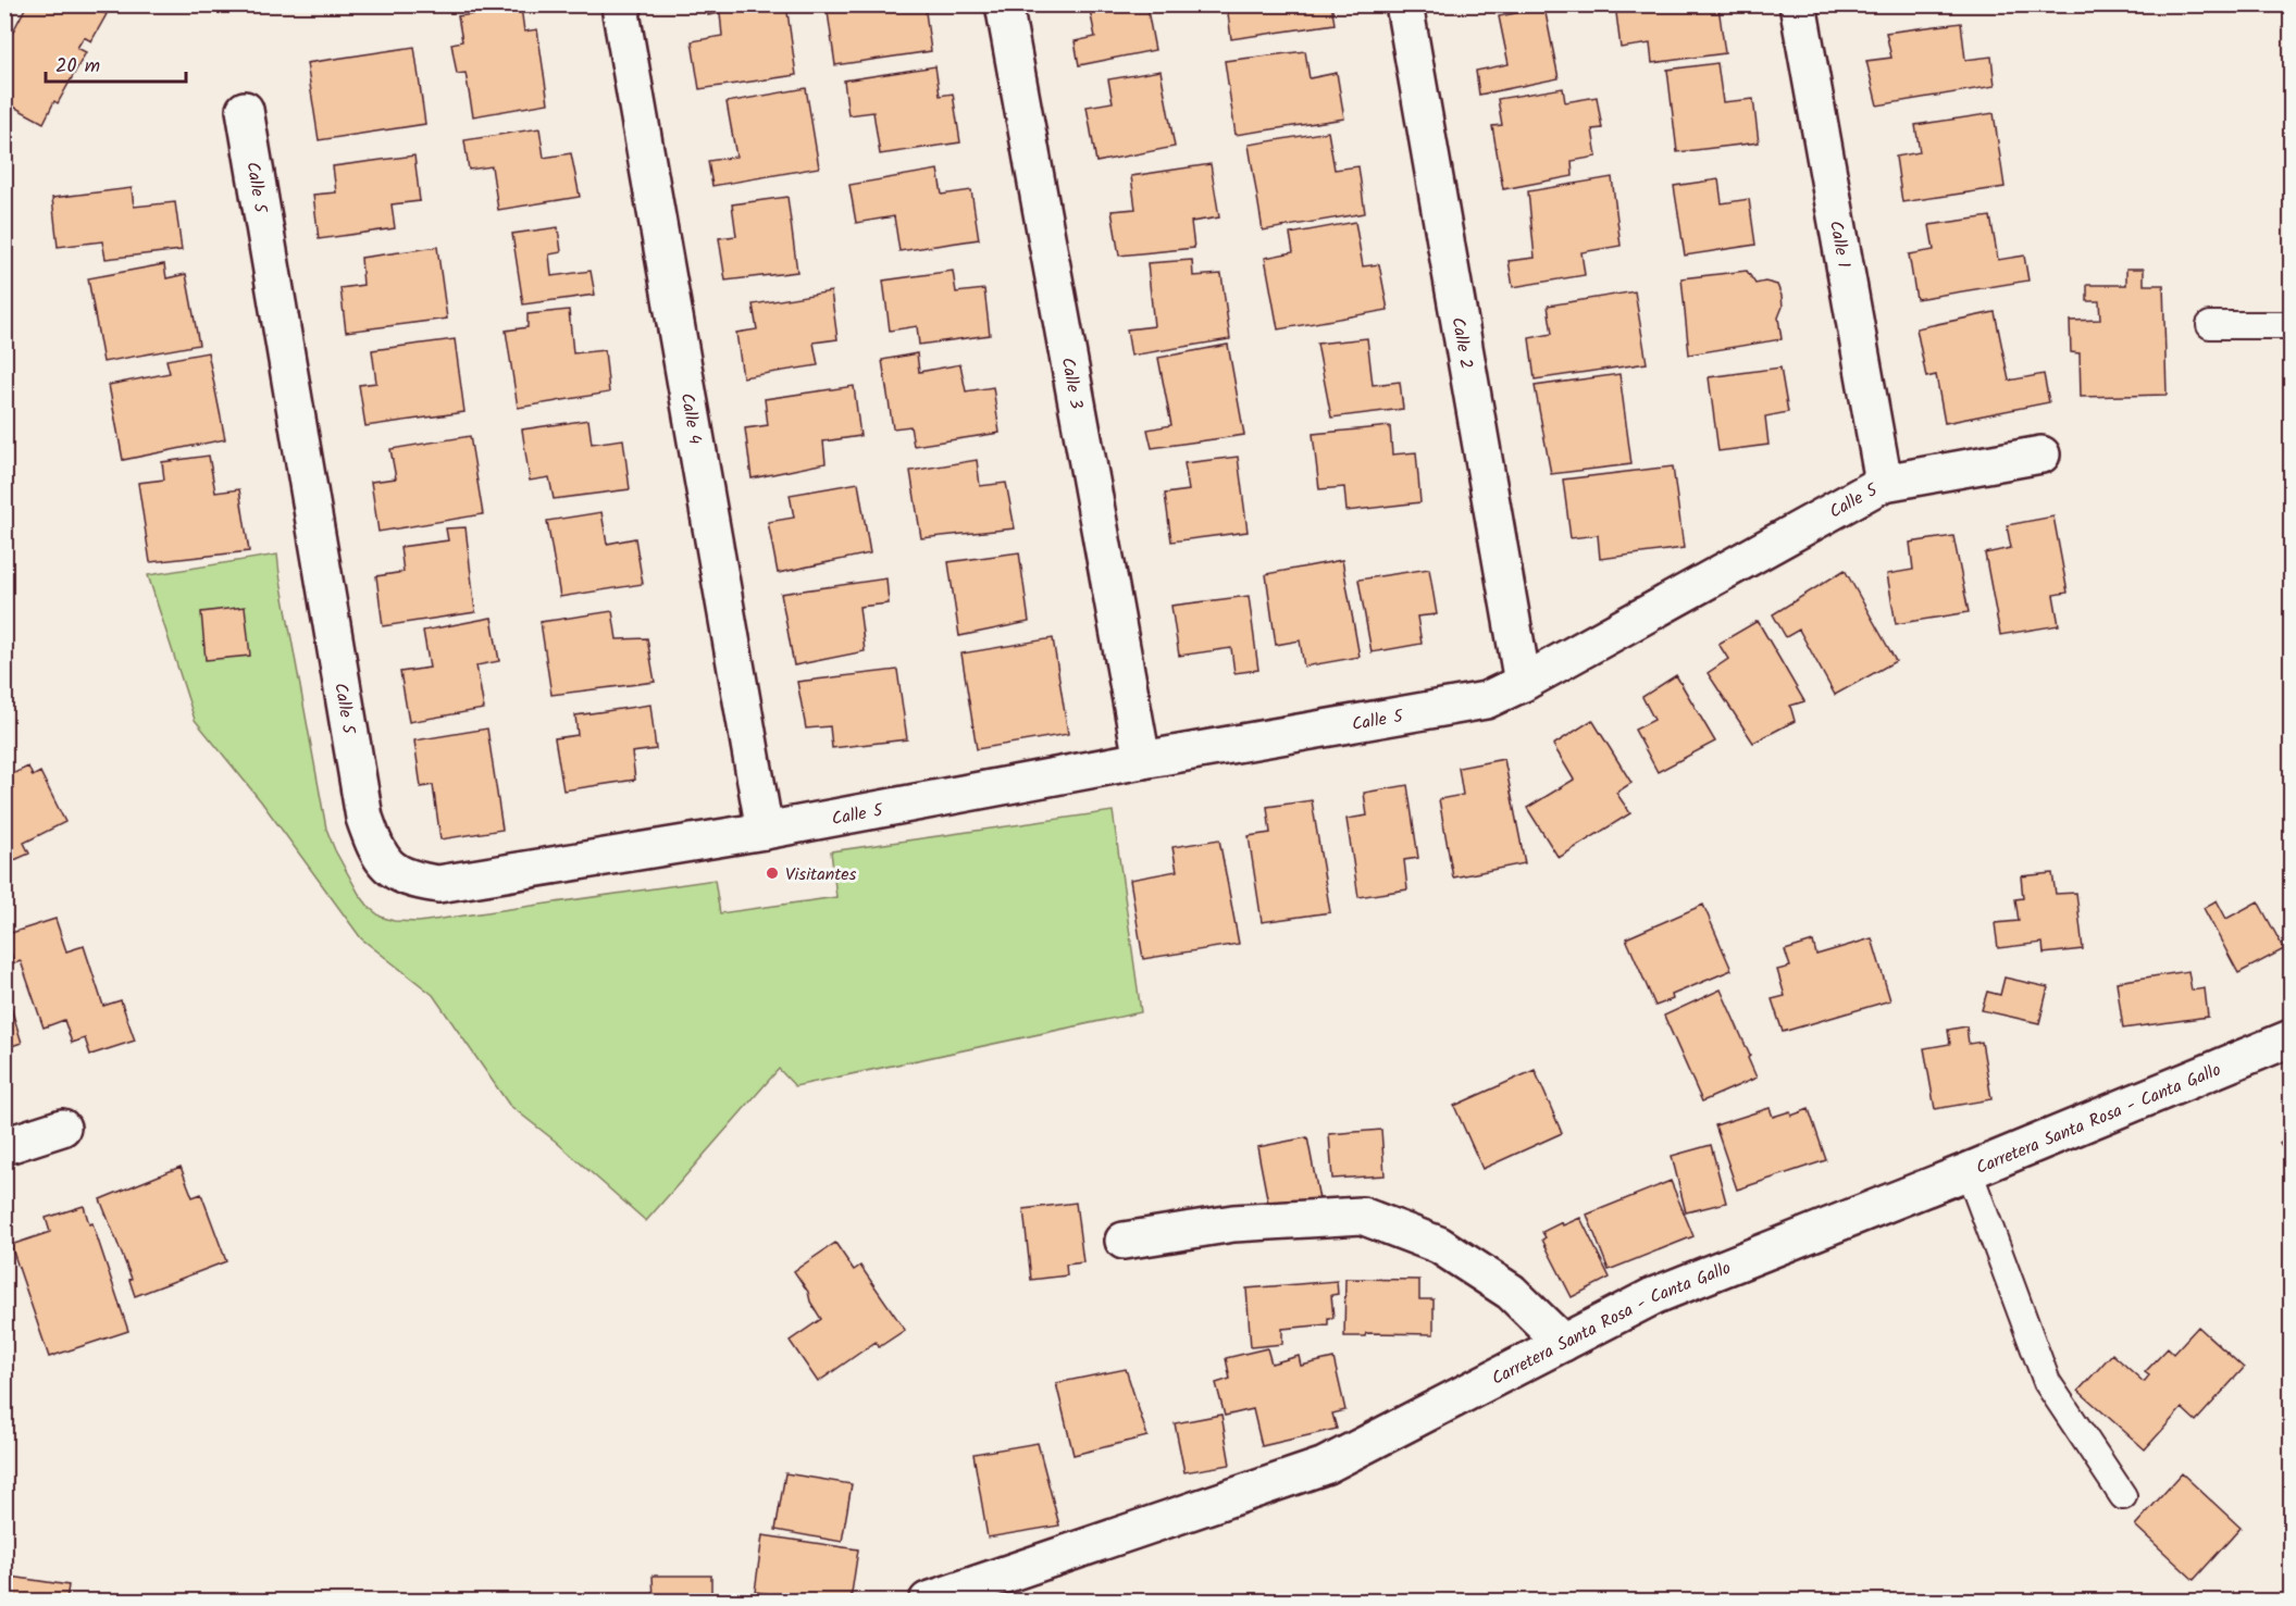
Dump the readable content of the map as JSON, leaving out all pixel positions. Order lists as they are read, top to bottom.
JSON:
{
  "streets": {
    "street": [
      "Calle 5",
      "Calle 1",
      "Calle 2",
      "Calle 3",
      "Calle 4",
      "Carretera Santa Rosa - Canta Gallo"
    ]
  },
  "crossings": [
    ["Calle 5", "Calle 1"],
    ["Calle 5", "Calle 2"],
    ["Calle 5", "Calle 3"],
    ["Calle 5", "Calle 4"]
  ],
  "places": ["Visitantes"],
  "scale_bar": "20 m"
}
